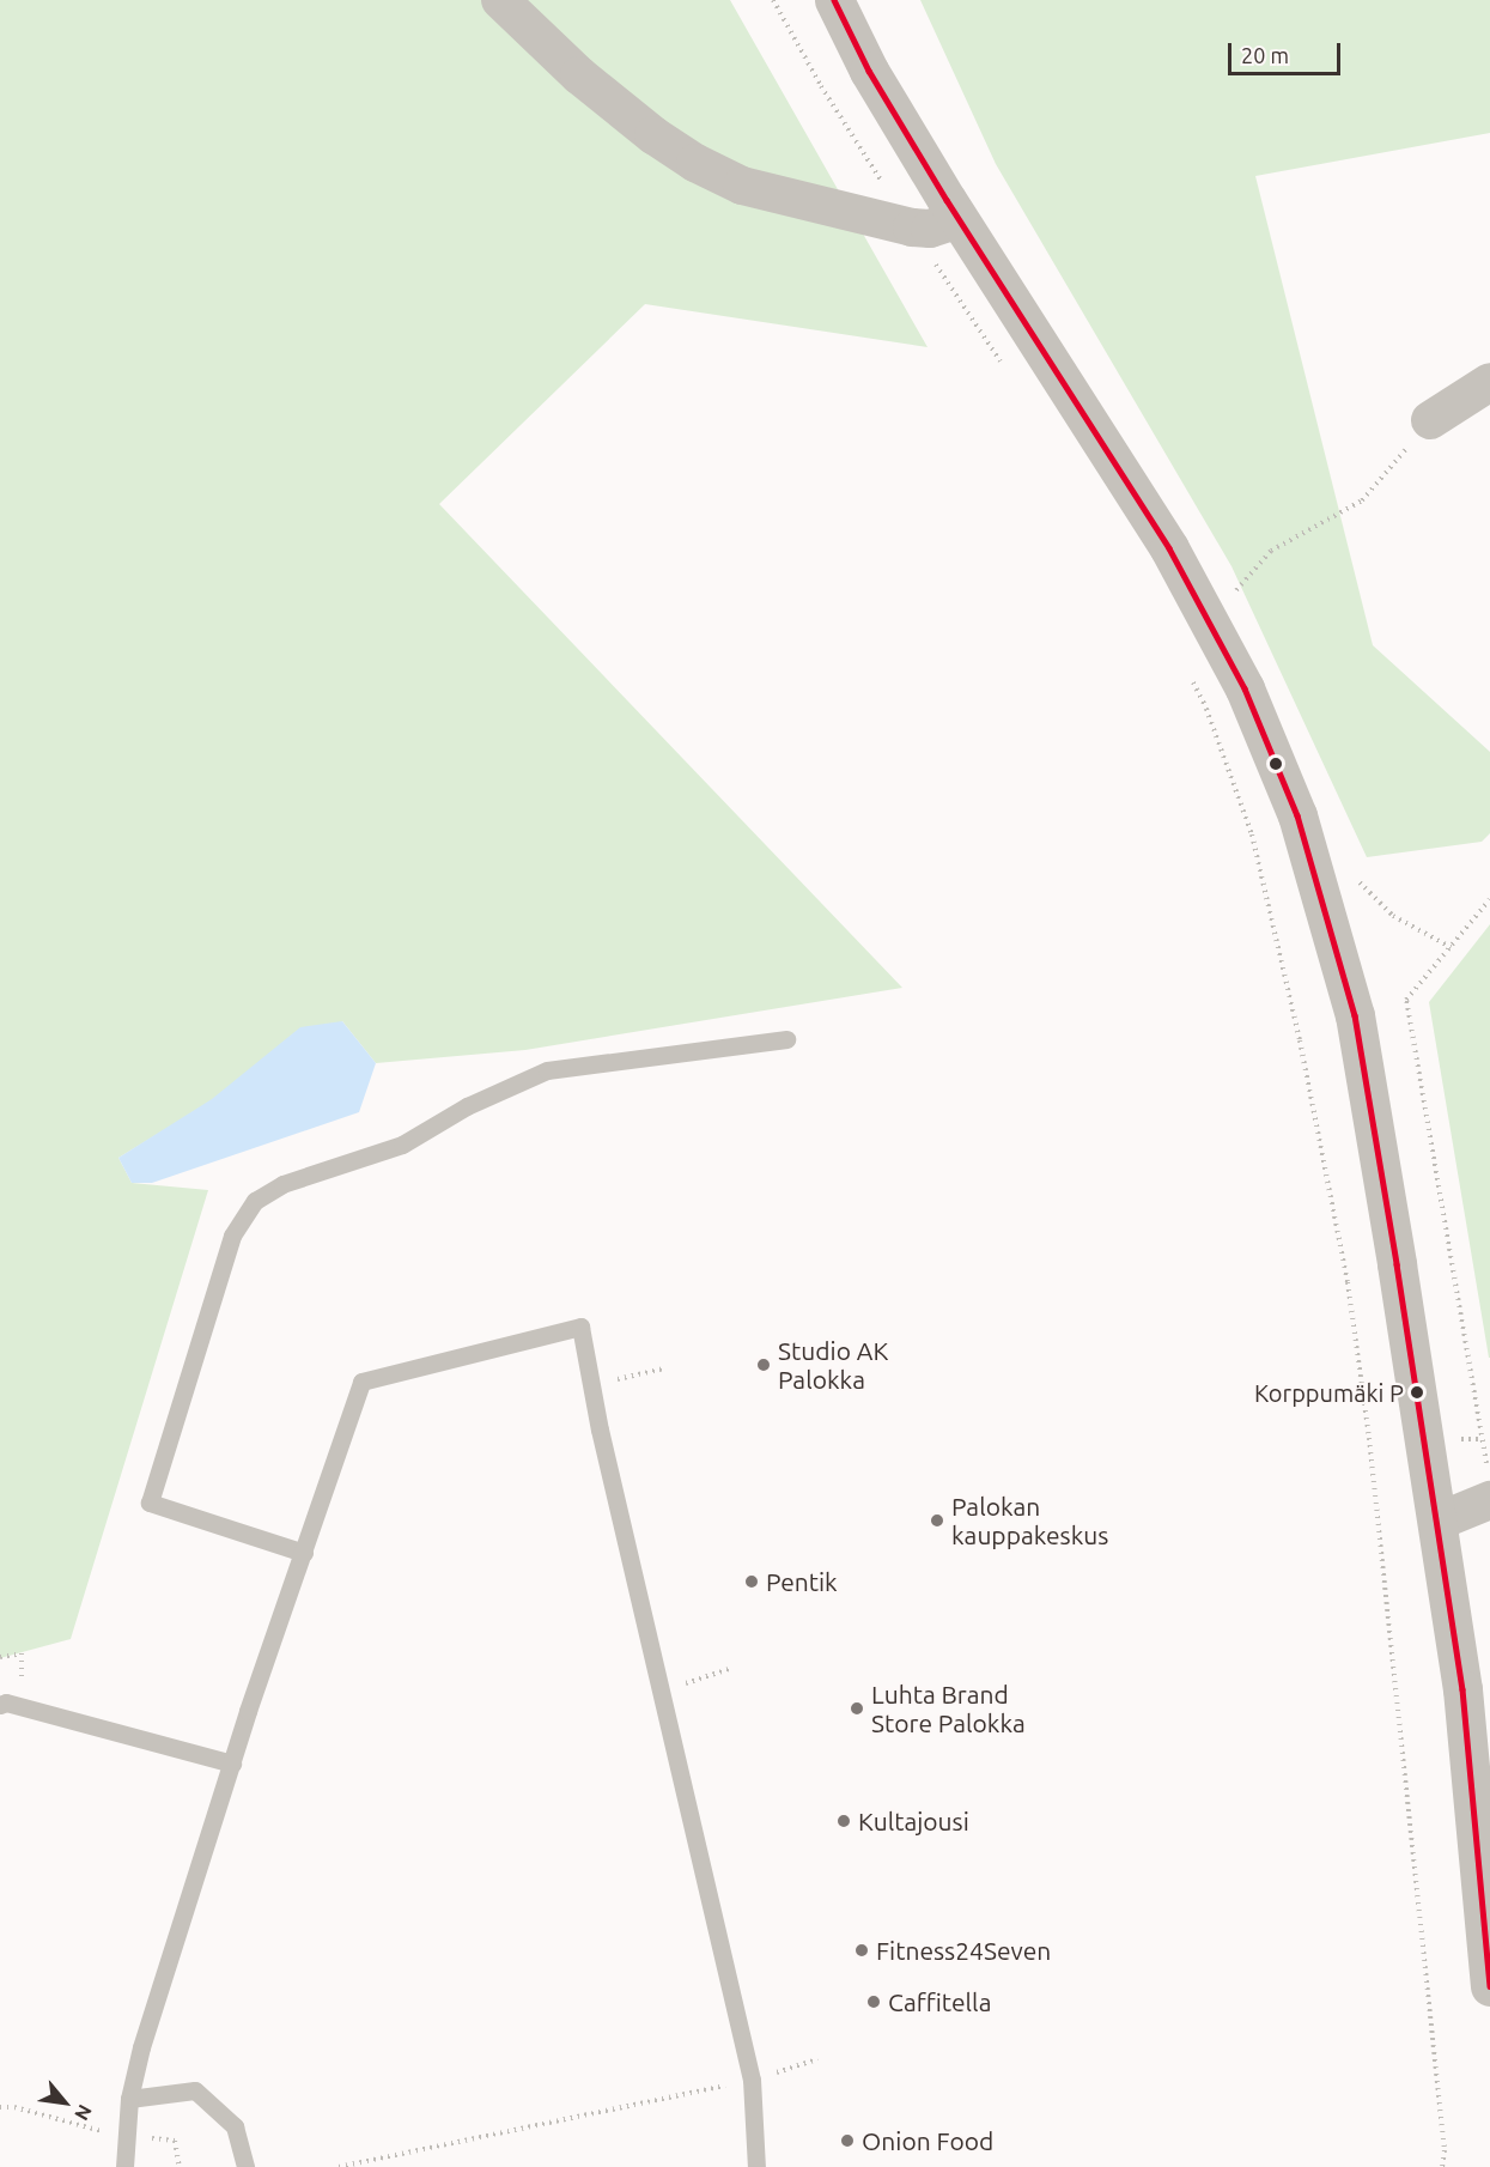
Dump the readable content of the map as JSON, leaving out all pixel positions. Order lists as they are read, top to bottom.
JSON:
{
  "places": [
    "Studio AK Palokka",
    "Korppumäki P",
    "Palokan kauppakeskus",
    "Pentik",
    "Luhta Brand Store Palokka",
    "Kultajousi",
    "Fitness24Seven",
    "Caffitella",
    "Onion Food"
  ],
  "scale_bar": "20 m",
  "north": "bottom right"
}
